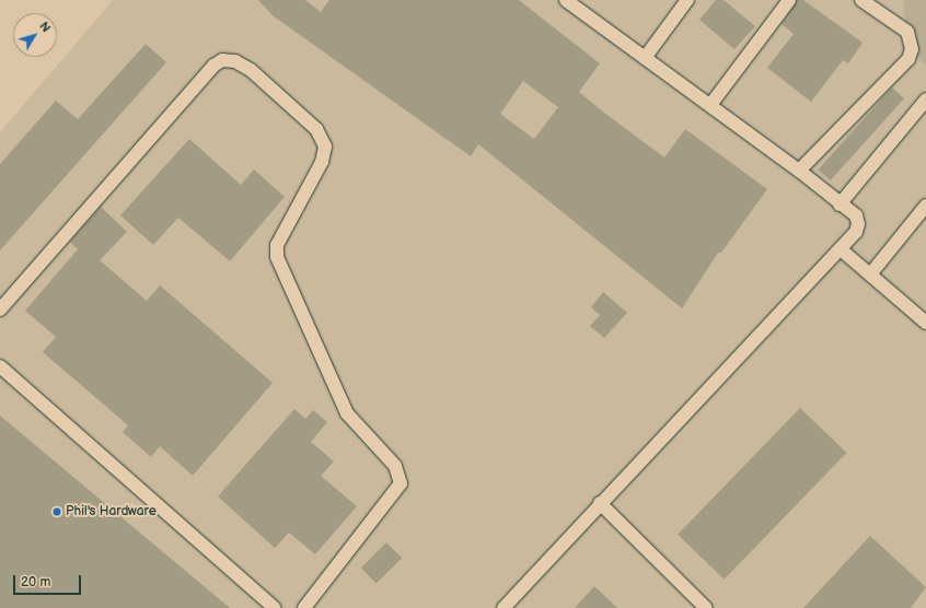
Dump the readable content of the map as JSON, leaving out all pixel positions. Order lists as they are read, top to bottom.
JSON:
{
  "places": ["Phil's Hardware"],
  "scale_bar": "20 m",
  "north": "top right"
}
